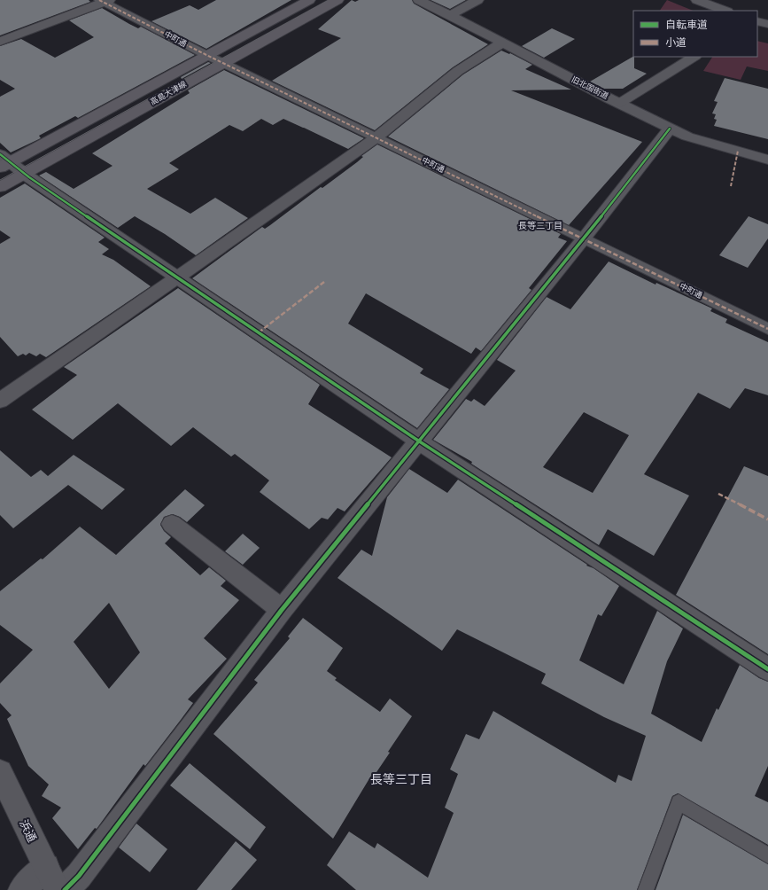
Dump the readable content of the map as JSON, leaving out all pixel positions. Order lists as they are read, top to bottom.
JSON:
{
  "streets": {
    "main road": ["高島大津線"],
    "street": ["中町通", "旧北国街道", "浜通"]
  },
  "crossings": [
    ["中町通", "高島大津線"]
  ],
  "districts": ["長等二丁目", "長等三丁目"],
  "legend": ["自転車道", "小道"]
}
